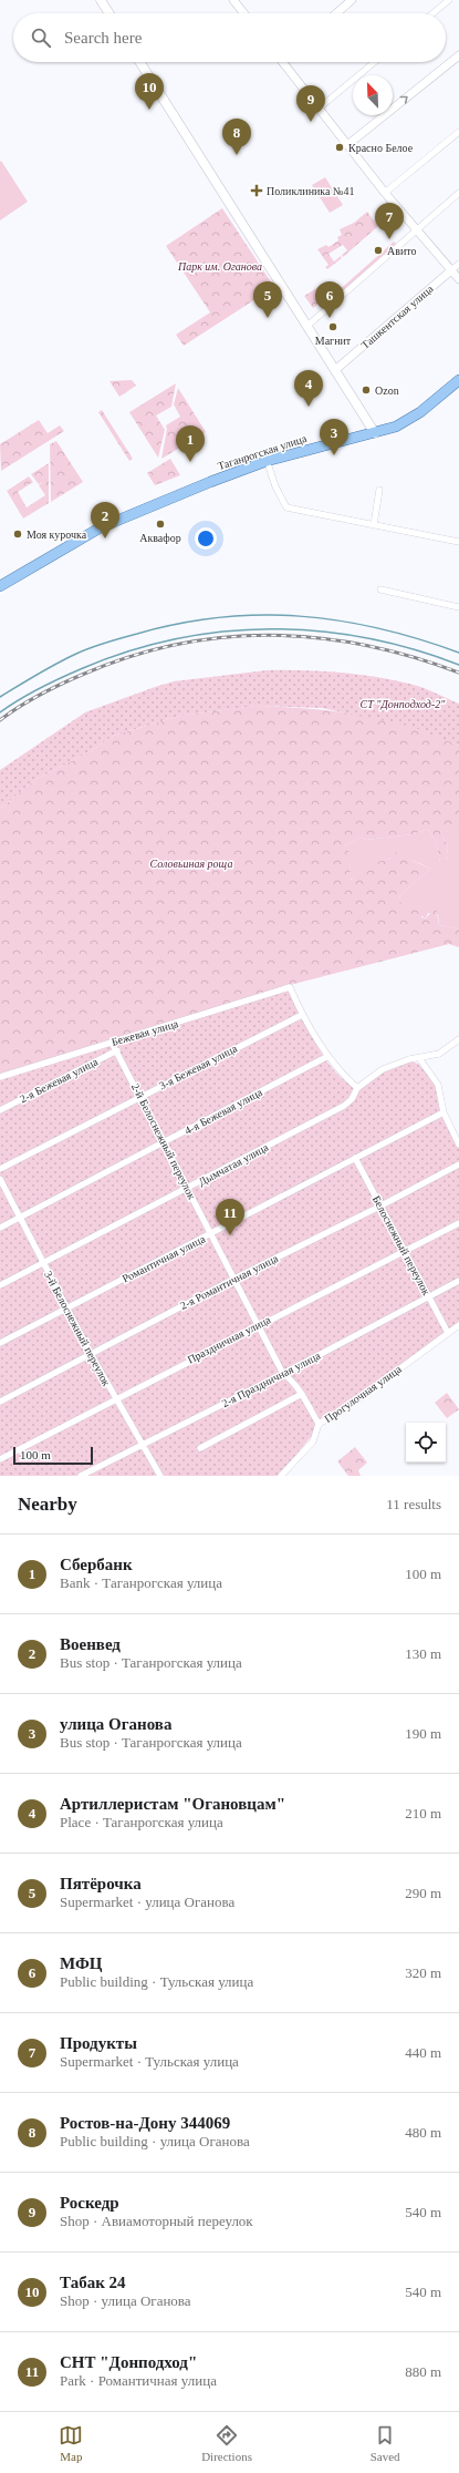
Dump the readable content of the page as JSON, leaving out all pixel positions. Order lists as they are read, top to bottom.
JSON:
{
  "streets": {
    "main road": ["Таганрогская улица"],
    "street": [
      "Ташкентская улица",
      "Бежевая улица",
      "3-я Бежевая улица",
      "2-я Бежевая улица",
      "4-я Бежевая улица",
      "2-й Белоснежный переулок",
      "Дымчатая улица",
      "Белоснежный переулок",
      "Романтичная улица",
      "2-я Романтичная улица",
      "3-й Белоснежный переулок",
      "Праздничная улица",
      "2-я Праздничная улица",
      "Прогулочная улица"
    ]
  },
  "crossings": [
    ["Бежевая улица", "3-я Бежевая улица"],
    ["Бежевая улица", "2-й Белоснежный переулок"],
    ["3-я Бежевая улица", "2-й Белоснежный переулок"],
    ["2-я Бежевая улица", "2-й Белоснежный переулок"],
    ["4-я Бежевая улица", "2-й Белоснежный переулок"],
    ["4-я Бежевая улица", "3-й Белоснежный переулок"],
    ["2-й Белоснежный переулок", "Дымчатая улица"],
    ["2-й Белоснежный переулок", "Романтичная улица"],
    ["2-й Белоснежный переулок", "2-я Романтичная улица"],
    ["2-й Белоснежный переулок", "Праздничная улица"],
    ["2-й Белоснежный переулок", "2-я Праздничная улица"],
    ["2-й Белоснежный переулок", "Прогулочная улица"],
    ["Дымчатая улица", "3-й Белоснежный переулок"],
    ["Белоснежный переулок", "Романтичная улица"],
    ["Белоснежный переулок", "2-я Романтичная улица"],
    ["Белоснежный переулок", "Праздничная улица"],
    ["Белоснежный переулок", "2-я Праздничная улица"],
    ["Белоснежный переулок", "Прогулочная улица"],
    ["Романтичная улица", "3-й Белоснежный переулок"],
    ["2-я Романтичная улица", "3-й Белоснежный переулок"],
    ["3-й Белоснежный переулок", "Праздничная улица"],
    ["3-й Белоснежный переулок", "2-я Праздничная улица"]
  ],
  "parks": ["Парк им. Оганова", "СТ \"Донподход-2\"", "Соловьиная роща"],
  "places": {
    "other": [
      "Красно Белое",
      "Авито",
      "Магнит",
      "Ozon",
      "Аквафор",
      "Моя курочка"
    ],
    "health": ["Поликлиника №41"]
  },
  "scale_bar": "100 m",
  "north": "top left",
  "page": {
    "search": "Search here",
    "pins": [
      "10",
      "9",
      "8",
      "7",
      "5",
      "6",
      "4",
      "3",
      "1",
      "2",
      "11"
    ],
    "scale": "100 m",
    "heading": ["Nearby", "11 results"],
    "list": [
      {
        "mark": "1",
        "name": "Сбербанк",
        "note": "Bank · Таганрогская улица",
        "value": "100 m"
      },
      {
        "mark": "2",
        "name": "Военвед",
        "note": "Bus stop · Таганрогская улица",
        "value": "130 m"
      },
      {
        "mark": "3",
        "name": "улица Оганова",
        "note": "Bus stop · Таганрогская улица",
        "value": "190 m"
      },
      {
        "mark": "4",
        "name": "Артиллеристам \"Огановцам\"",
        "note": "Place · Таганрогская улица",
        "value": "210 m"
      },
      {
        "mark": "5",
        "name": "Пятёрочка",
        "note": "Supermarket · улица Оганова",
        "value": "290 m"
      },
      {
        "mark": "6",
        "name": "МФЦ",
        "note": "Public building · Тульская улица",
        "value": "320 m"
      },
      {
        "mark": "7",
        "name": "Продукты",
        "note": "Supermarket · Тульская улица",
        "value": "440 m"
      },
      {
        "mark": "8",
        "name": "Ростов-на-Дону 344069",
        "note": "Public building · улица Оганова",
        "value": "480 m"
      },
      {
        "mark": "9",
        "name": "Роскедр",
        "note": "Shop · Авиамоторный переулок",
        "value": "540 m"
      },
      {
        "mark": "10",
        "name": "Табак 24",
        "note": "Shop · улица Оганова",
        "value": "540 m"
      },
      {
        "mark": "11",
        "name": "СНТ \"Донподход\"",
        "note": "Park · Романтичная улица",
        "value": "880 m"
      }
    ],
    "nav": ["Map", "Directions", "Saved"]
  }
}
